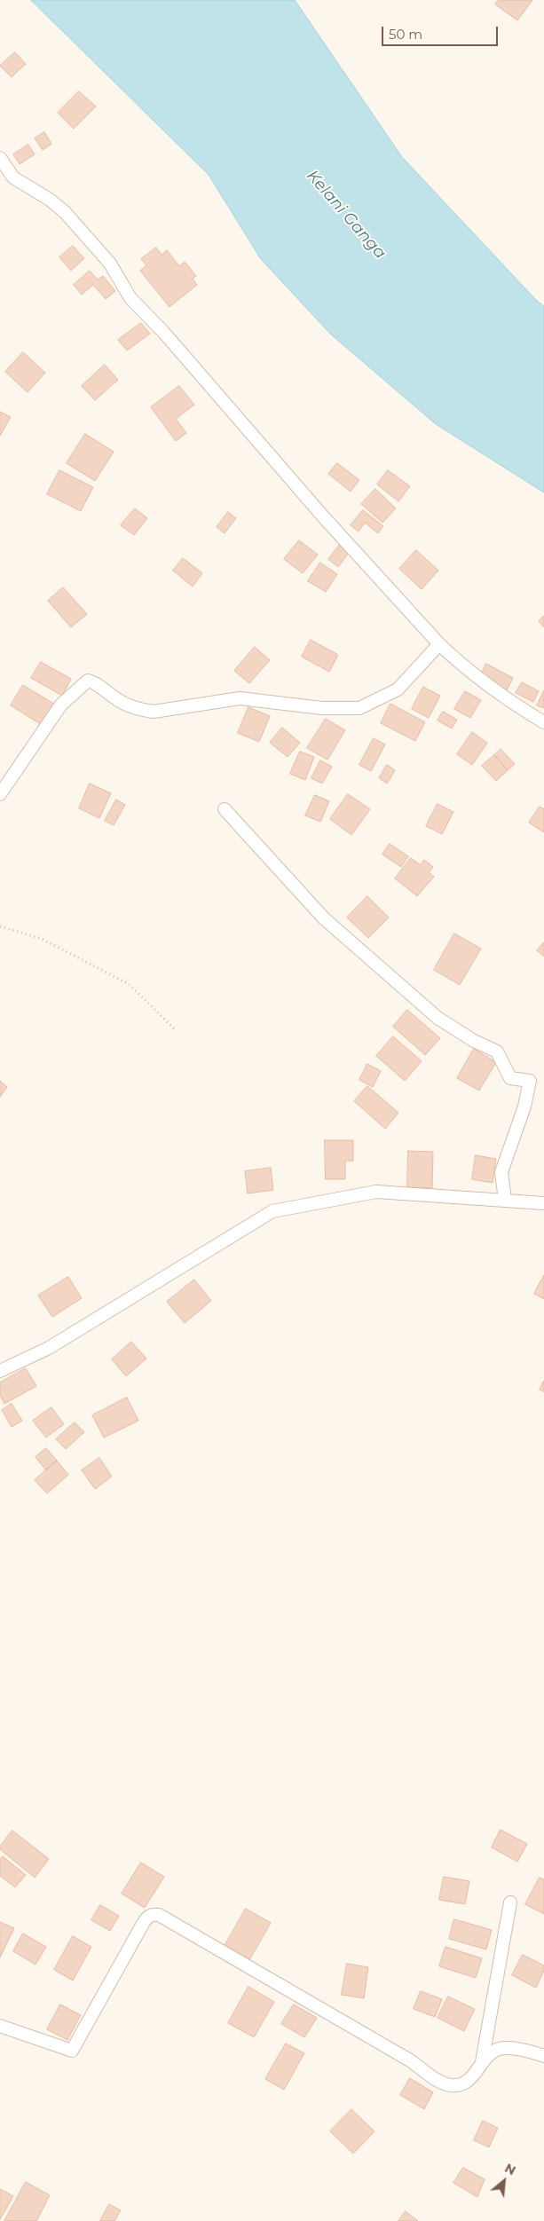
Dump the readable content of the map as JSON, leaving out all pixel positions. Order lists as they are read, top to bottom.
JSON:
{
  "water": ["Kelani Ganga"],
  "scale_bar": "50 m",
  "north": "top right"
}
